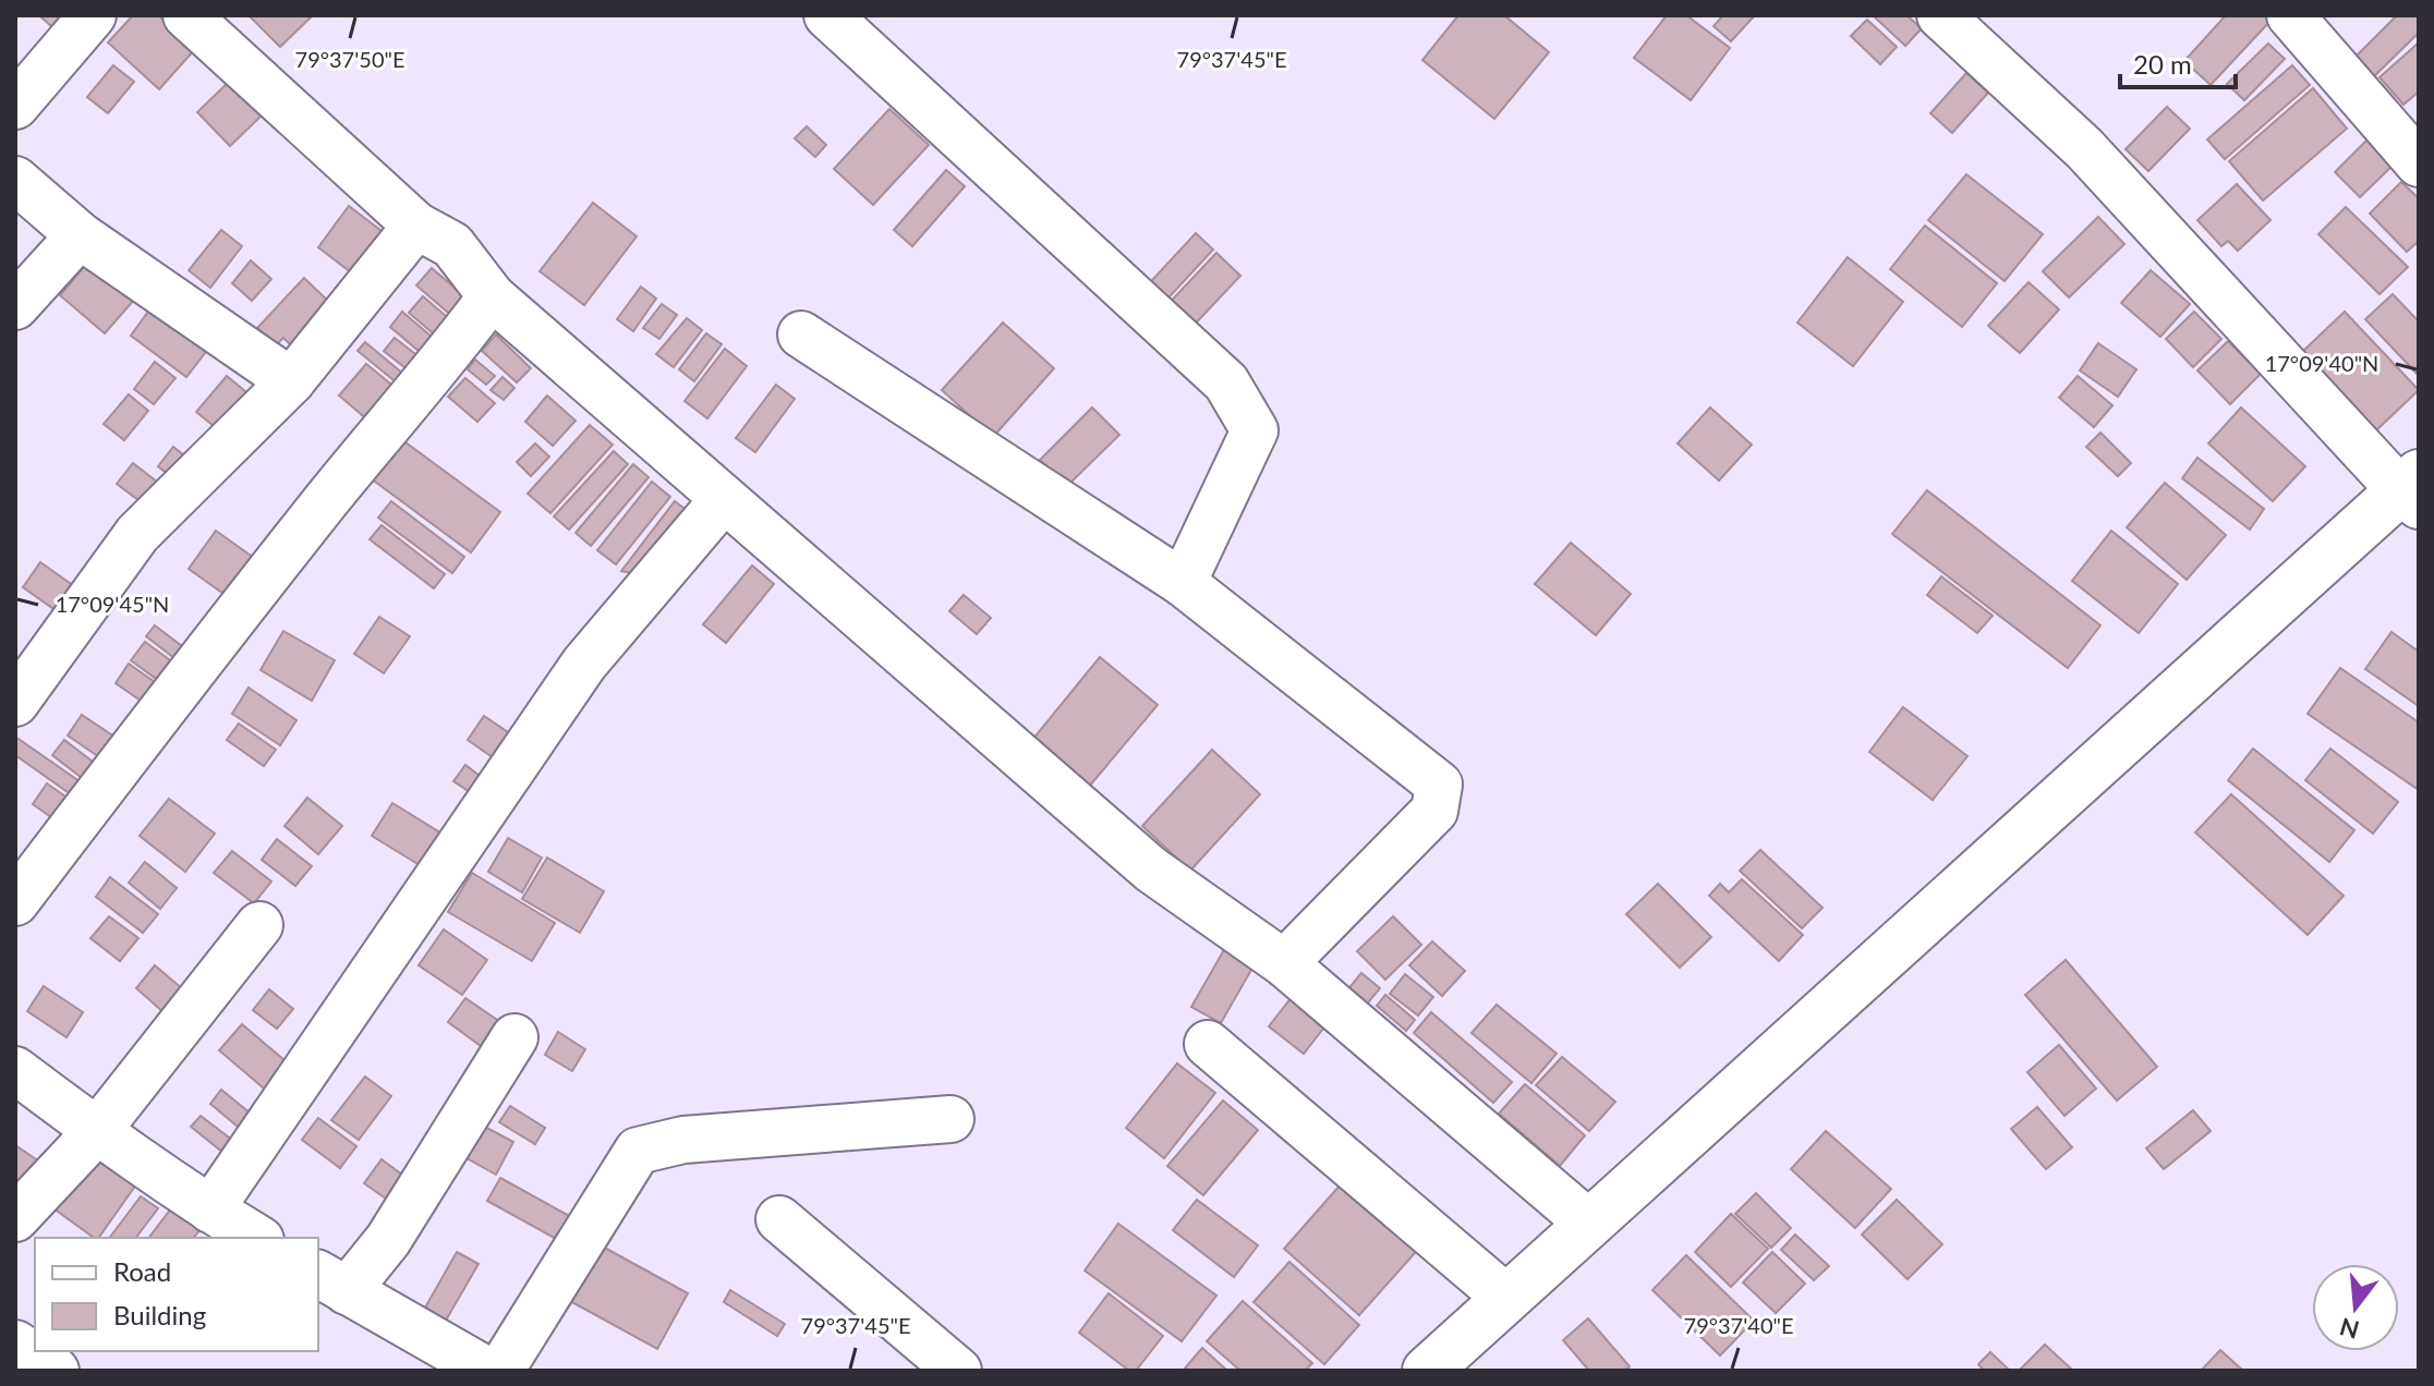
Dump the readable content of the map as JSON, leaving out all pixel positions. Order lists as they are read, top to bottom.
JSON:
{
  "legend": ["Road", "Building"],
  "scale_bar": "20 m",
  "north": "bottom",
  "coordinates": [
    "79°37'50\"E",
    "79°37'45\"E",
    "17°09'40\"N",
    "17°09'45\"N",
    "79°37'40\"E"
  ]
}
